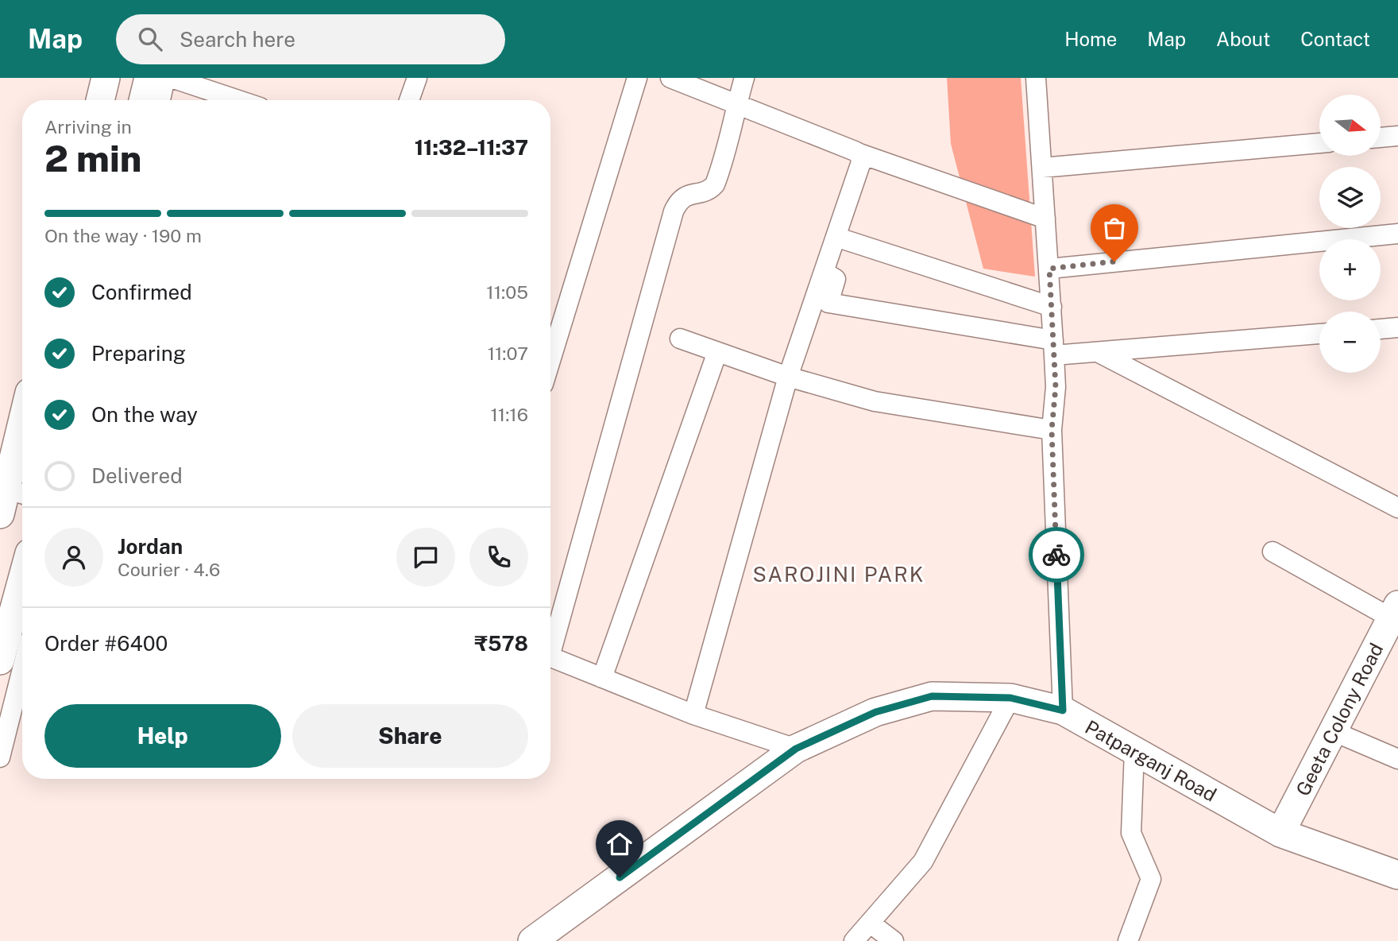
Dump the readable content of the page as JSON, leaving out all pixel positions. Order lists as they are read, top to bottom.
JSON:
{
  "streets": {
    "street": ["Geeta Colony Road", "Patparganj Road"]
  },
  "crossings": [
    ["Geeta Colony Road", "Patparganj Road"]
  ],
  "districts": ["SAROJINI PARK"],
  "north": "right",
  "page": {
    "header": "Map",
    "search": "Search here",
    "nav": [
      "Home",
      "Map",
      "About",
      "Contact"
    ],
    "map_buttons": ["+", "−"],
    "heading": ["2 min", "Arriving in", "11:32–11:37"],
    "panel": [
      "Jordan",
      "Courier · 4.6",
      "Order #6400",
      "₹578"
    ],
    "bar": "On the way · 190 m",
    "list": [
      ["Confirmed", "11:05"],
      ["Preparing", "11:07"],
      ["On the way", "11:16"],
      "Delivered"
    ],
    "buttons": ["Help", "Share"]
  }
}
